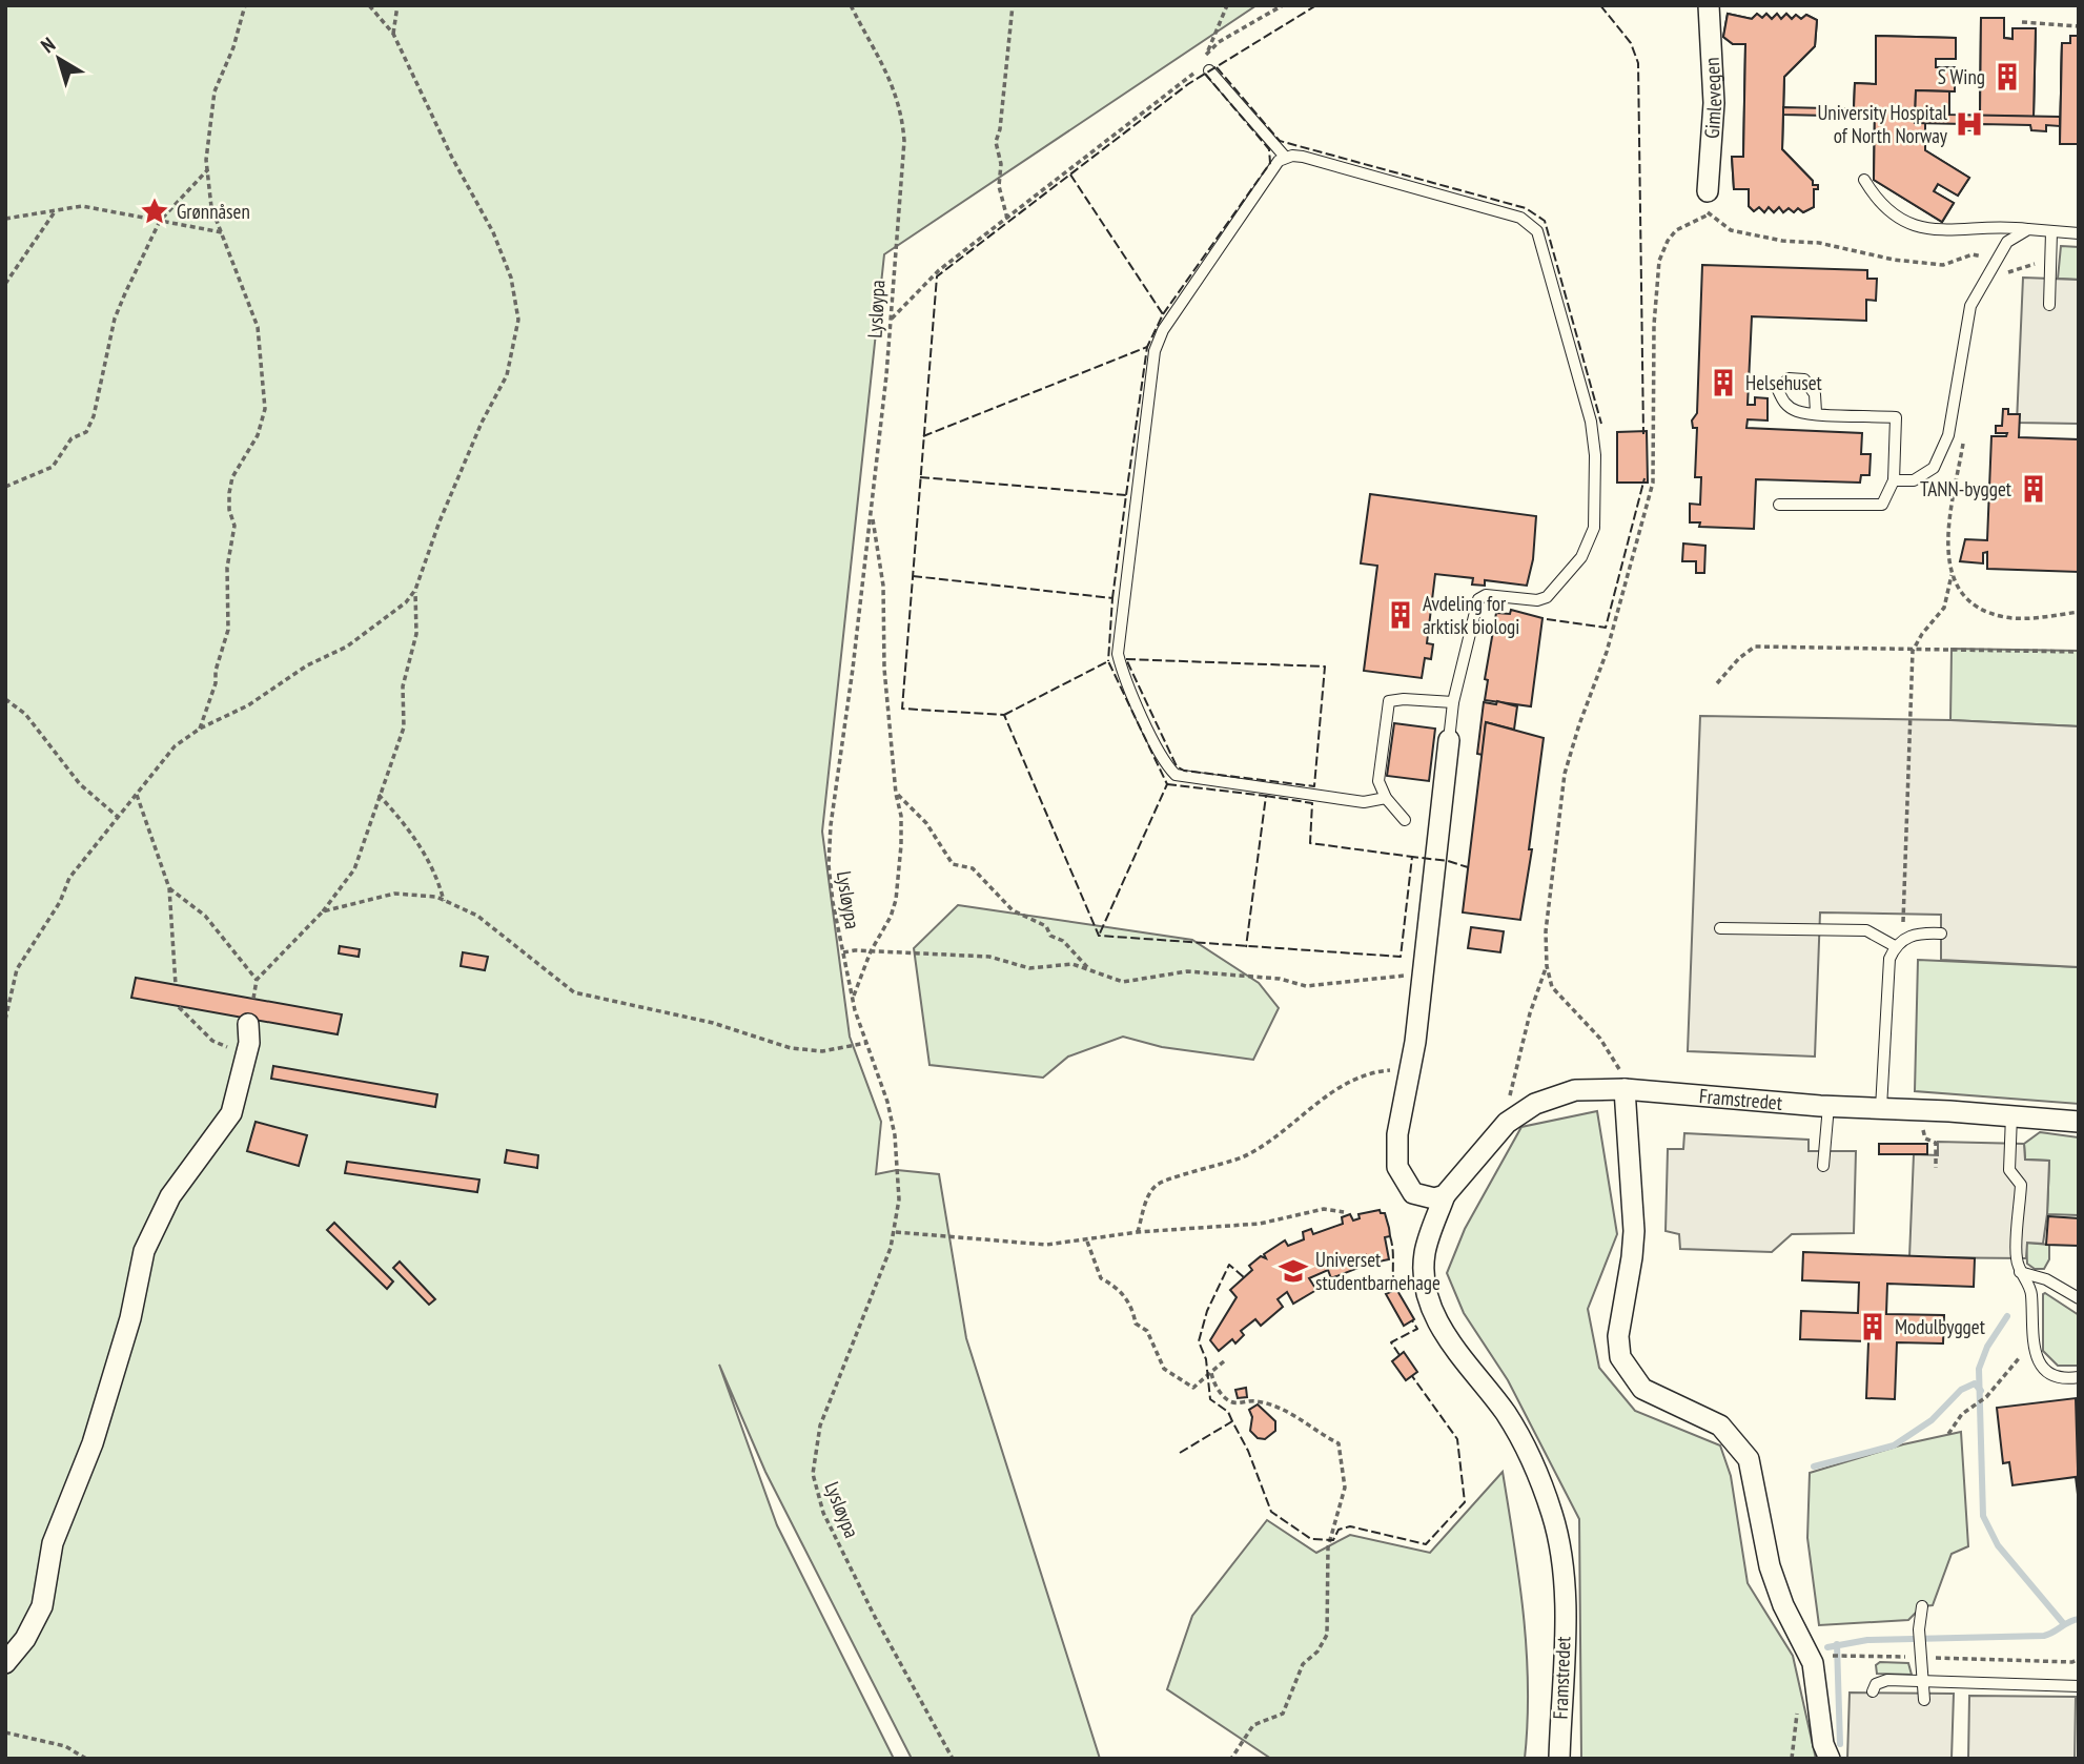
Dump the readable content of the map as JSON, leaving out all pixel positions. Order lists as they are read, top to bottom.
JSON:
{
  "streets": {
    "street": ["Gimlevegen", "Framstredet"],
    "path": ["Lysløypa"]
  },
  "places": {
    "building": [
      "S Wing",
      "Helsehuset",
      "TANN-bygget",
      "Avdeling for arktisk biologi",
      "Modulbygget"
    ],
    "hospital": ["University Hospital of North Norway"],
    "place": ["Grønnåsen"],
    "school or university": ["Universet studentbarnehage"]
  },
  "north": "top left"
}
